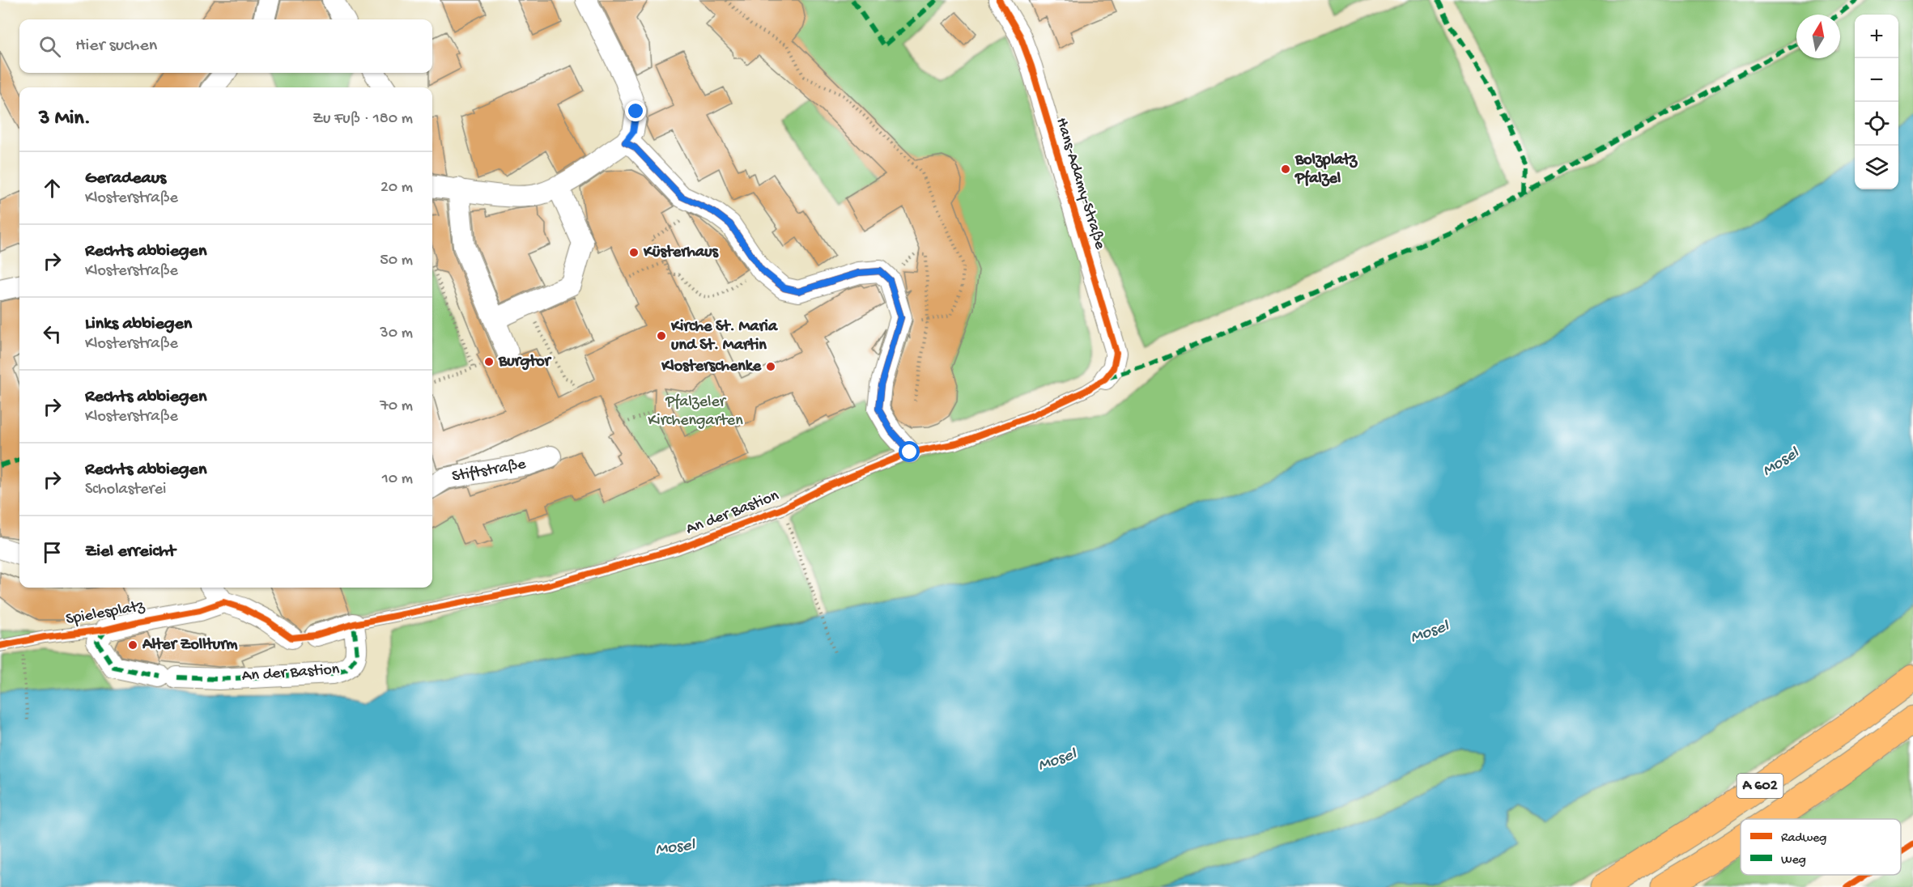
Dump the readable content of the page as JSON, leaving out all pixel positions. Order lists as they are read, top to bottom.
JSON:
{
  "streets": {
    "highway": ["A 602"],
    "street": [
      "Hans-Adamy-Straße",
      "Stiftstraße",
      "An der Bastion",
      "Spielesplatz"
    ]
  },
  "crossings": [
    ["Hans-Adamy-Straße", "An der Bastion"],
    ["An der Bastion", "Spielesplatz"]
  ],
  "water": ["Mosel"],
  "parks": ["Pfalzeler Kirchengarten"],
  "places": [
    "Bolzplatz Pfalzel",
    "Küsterhaus",
    "Kirche St. Maria und St. Martin",
    "Burgtor",
    "Klosterschenke",
    "Alter Zollturm"
  ],
  "legend": ["Radweg", "Weg"],
  "north": "top",
  "page": {
    "map_buttons": ["+", "−"],
    "search": "Hier suchen",
    "heading": ["3 Min.", "Zu Fuß · 180 m"],
    "list": [
      ["Geradeaus", "Klosterstraße", "20 m"],
      ["Rechts abbiegen", "Klosterstraße", "50 m"],
      ["Links abbiegen", "Klosterstraße", "30 m"],
      ["Rechts abbiegen", "Klosterstraße", "70 m"],
      ["Rechts abbiegen", "Scholasterei", "10 m"],
      "Ziel erreicht"
    ]
  }
}
